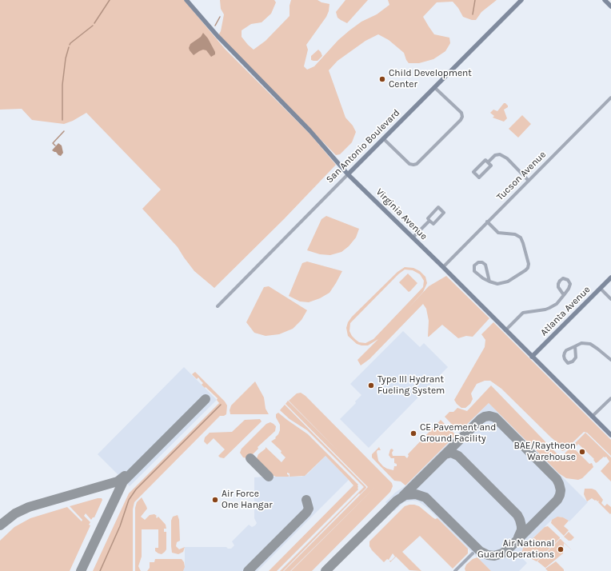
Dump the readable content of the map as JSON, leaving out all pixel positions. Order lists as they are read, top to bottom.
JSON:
{
  "streets": {
    "street": [
      "San Antonio Boulevard",
      "Tucson Avenue",
      "Virginia Avenue",
      "Atlanta Avenue"
    ]
  },
  "crossings": [
    ["San Antonio Boulevard", "Virginia Avenue"],
    ["Tucson Avenue", "Virginia Avenue"],
    ["Virginia Avenue", "Atlanta Avenue"]
  ],
  "places": [
    "Child Development Center",
    "Type III Hydrant Fueling System",
    "CE Pavement and Ground Facility",
    "BAE/Raytheon Warehouse",
    "Air Force One Hangar",
    "Air National Guard Operations"
  ]
}
